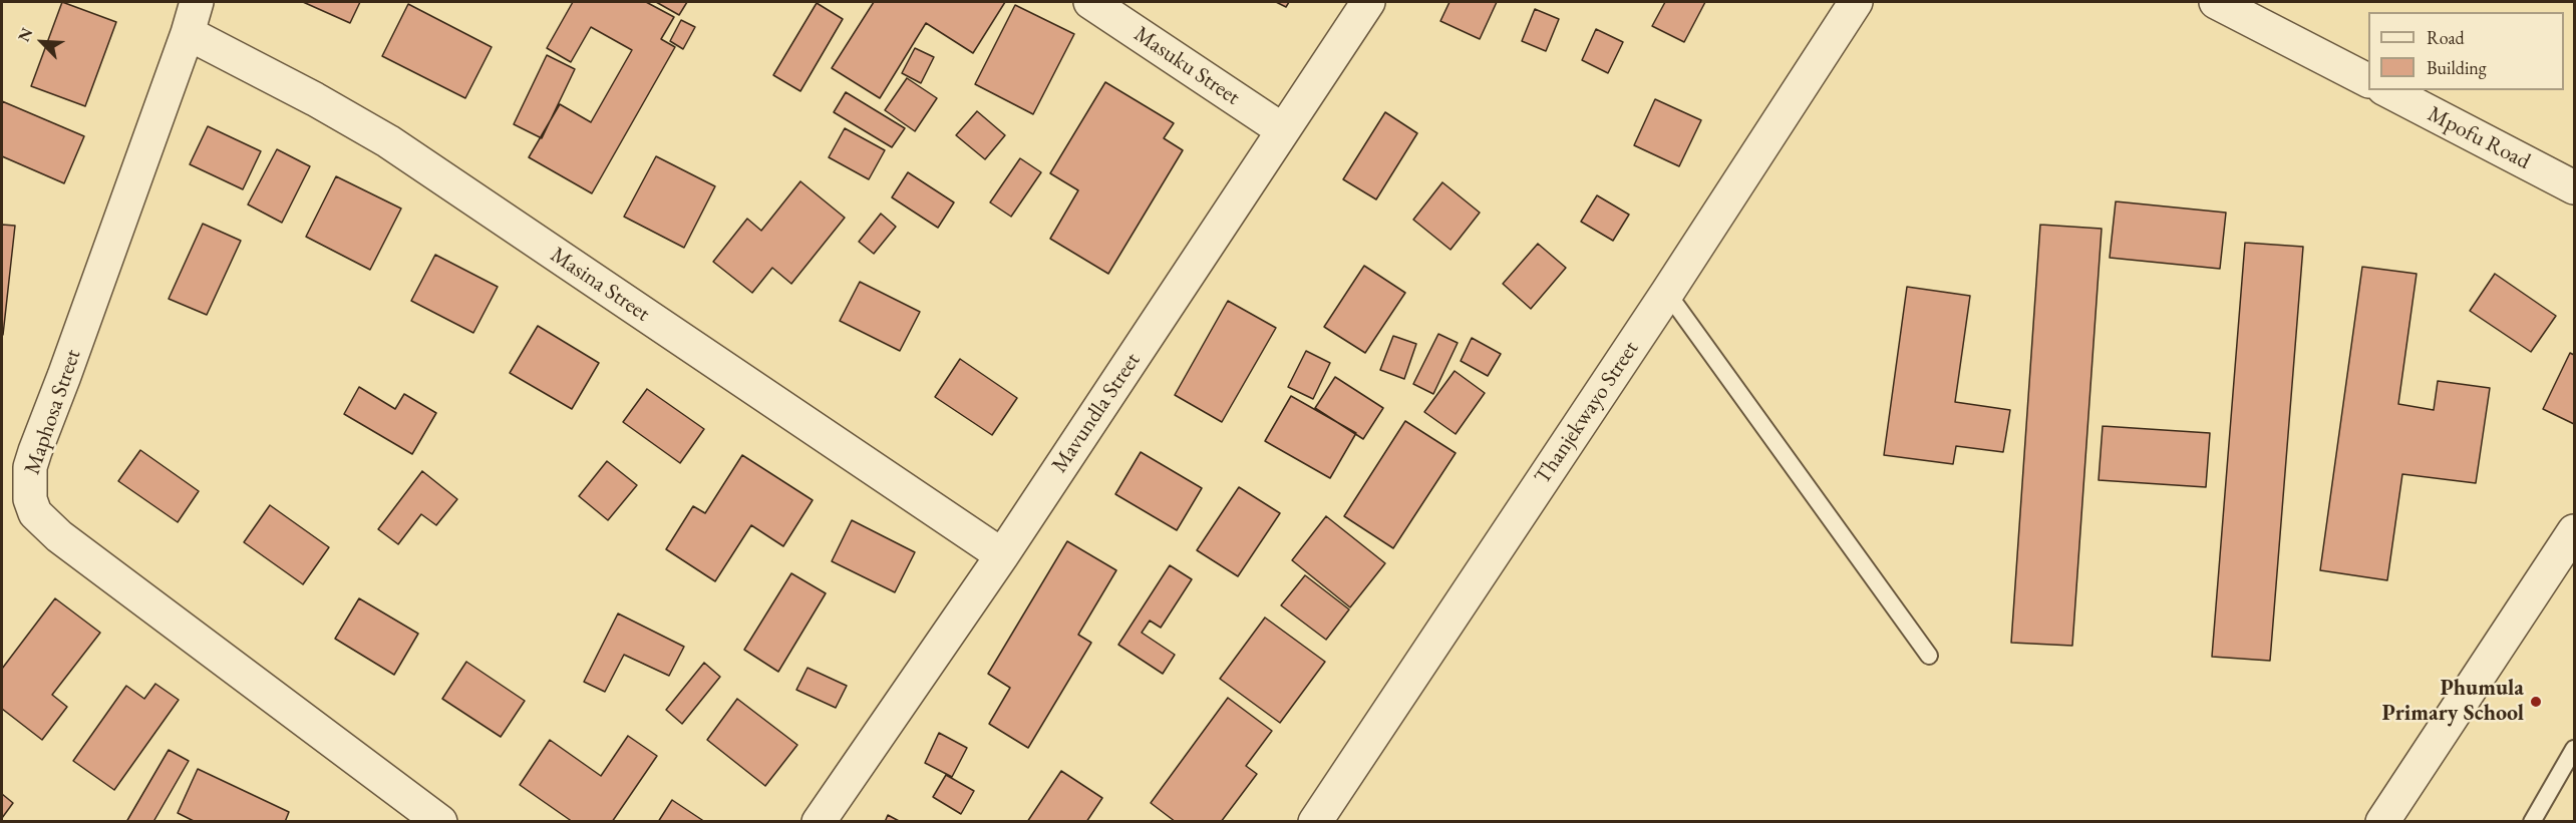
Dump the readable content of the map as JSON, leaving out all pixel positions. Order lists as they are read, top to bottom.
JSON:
{
  "streets": {
    "street": [
      "Masuku Street",
      "Mpofu Road",
      "Masina Street",
      "Maphosa Street",
      "Mavundla Street",
      "Thanjekwayo Street"
    ]
  },
  "crossings": [
    ["Masuku Street", "Mavundla Street"],
    ["Masina Street", "Maphosa Street"],
    ["Masina Street", "Mavundla Street"]
  ],
  "places": ["Phumula Primary School"],
  "legend": ["Road", "Building"],
  "north": "top left"
}
